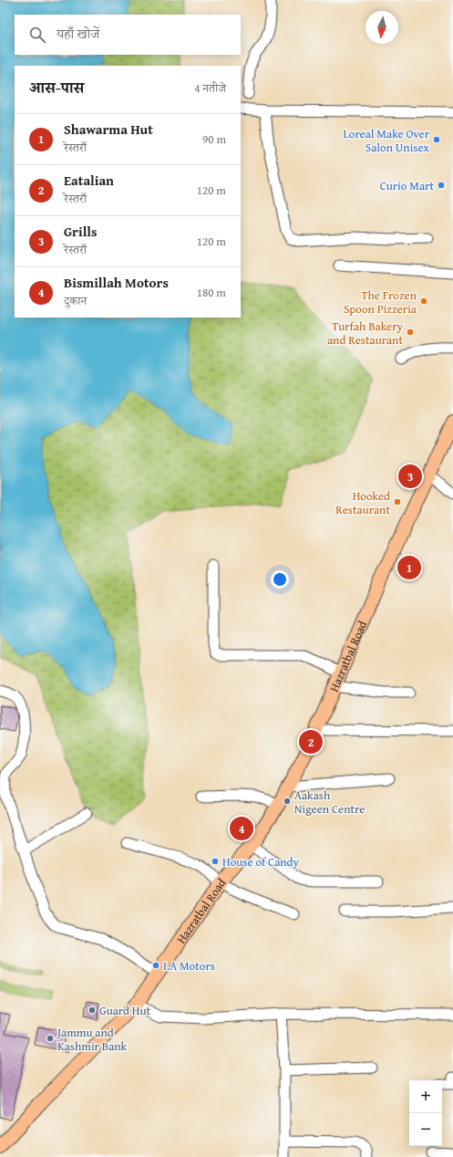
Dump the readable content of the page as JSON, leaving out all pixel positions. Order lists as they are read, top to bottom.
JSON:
{
  "streets": {
    "main road": ["Hazratbal Road"]
  },
  "places": [
    "Loreal Make Over Salon Unisex",
    "Curio Mart",
    "The Frozen Spoon Pizzeria",
    "Turfah Bakery and Restaurant",
    "Hooked Restaurant",
    "Aakash Nigeen Centre",
    "House of Candy",
    "I.A Motors",
    "Guard Hut",
    "Jammu and Kashmir Bank"
  ],
  "north": "bottom",
  "page": {
    "search": "यहाँ खोजें",
    "heading": ["आस-पास", "4 नतीजे"],
    "list": [
      {
        "mark": "1",
        "name": "Shawarma Hut",
        "note": "रेस्तराँ",
        "value": "90 m"
      },
      {
        "mark": "2",
        "name": "Eatalian",
        "note": "रेस्तराँ",
        "value": "120 m"
      },
      {
        "mark": "3",
        "name": "Grills",
        "note": "रेस्तराँ",
        "value": "120 m"
      },
      {
        "mark": "4",
        "name": "Bismillah Motors",
        "note": "दुकान",
        "value": "180 m"
      }
    ],
    "pins": [
      "3",
      "1",
      "2",
      "4"
    ],
    "map_buttons": ["+", "−"]
  }
}
